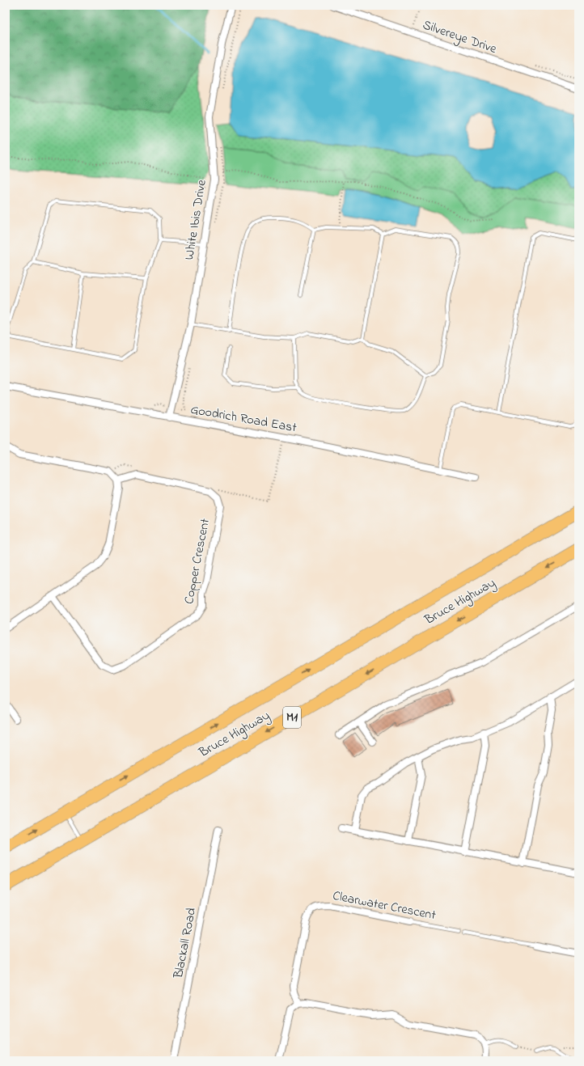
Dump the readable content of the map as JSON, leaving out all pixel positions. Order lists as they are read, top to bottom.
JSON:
{
  "streets": {
    "highway": ["Bruce Highway", "M1"],
    "street": [
      "Silvereye Drive",
      "White Ibis Drive",
      "Goodrich Road East",
      "Copper Crescent",
      "Clearwater Crescent",
      "Blackall Road"
    ]
  },
  "crossings": [
    ["White Ibis Drive", "Goodrich Road East"]
  ]
}
